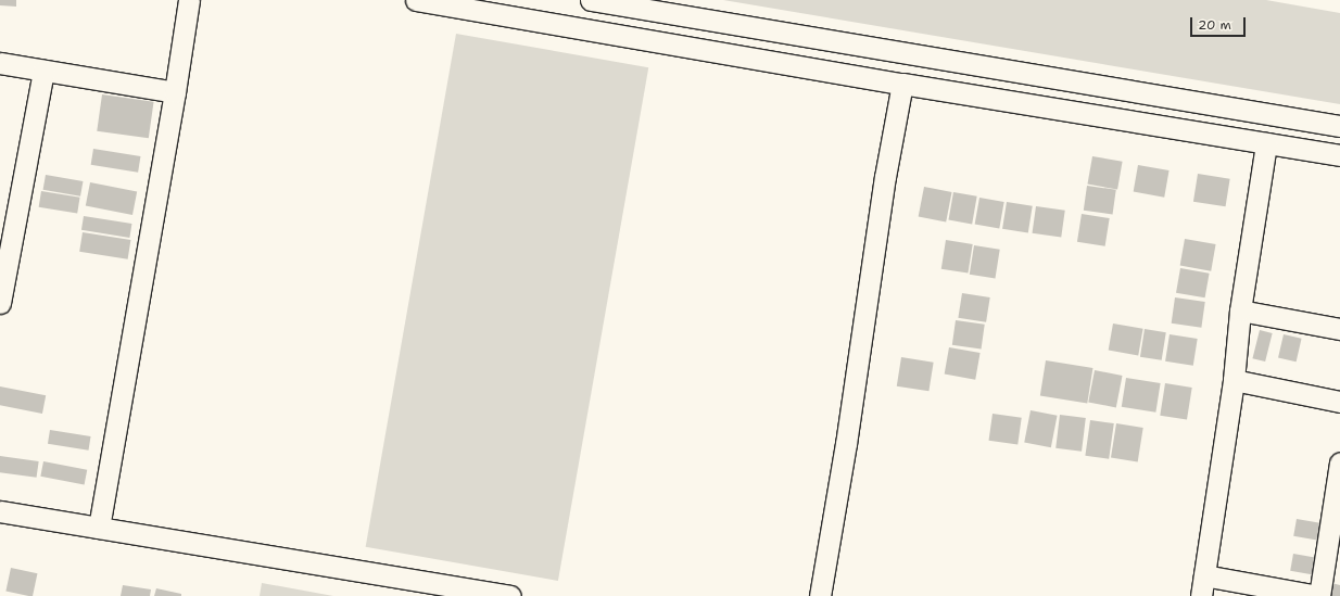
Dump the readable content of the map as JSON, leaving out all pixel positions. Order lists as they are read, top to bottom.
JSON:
{
  "scale_bar": "20 m"
}
